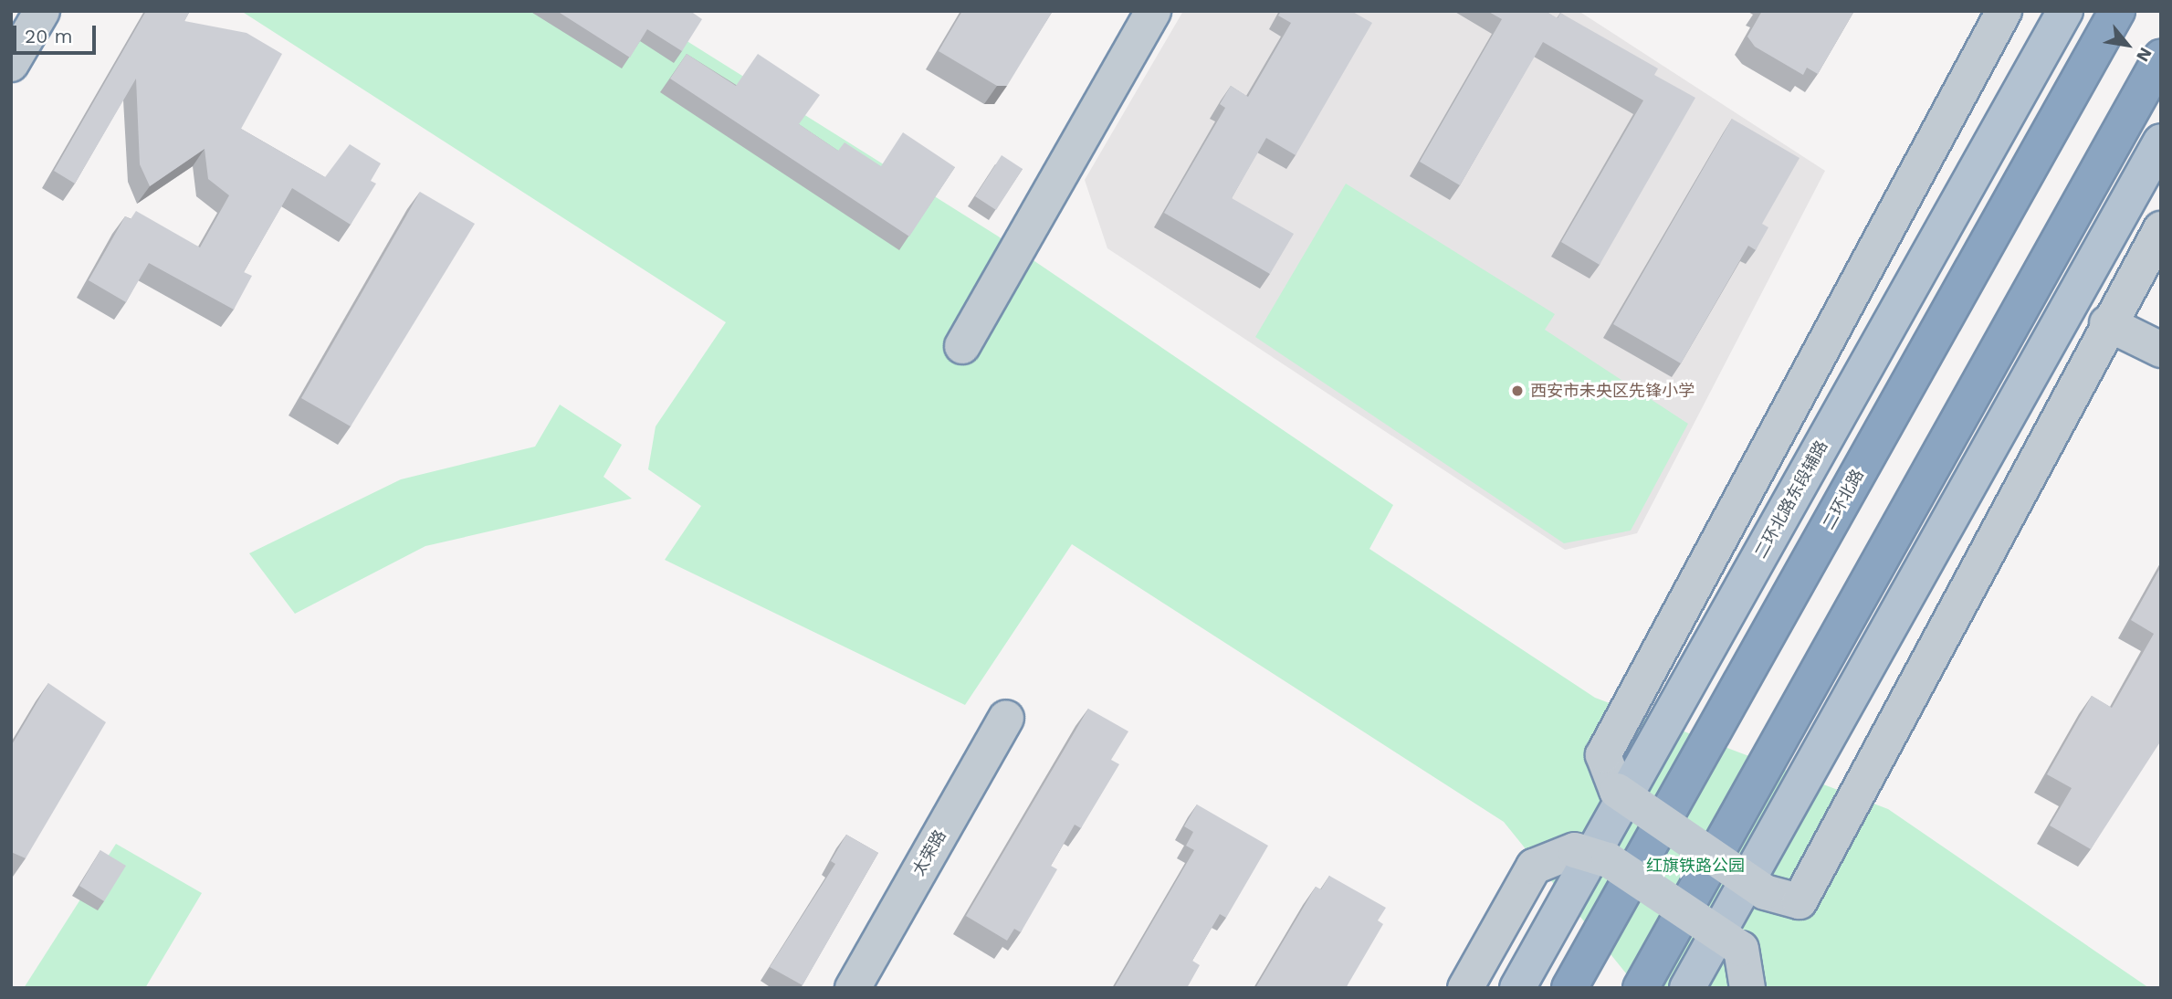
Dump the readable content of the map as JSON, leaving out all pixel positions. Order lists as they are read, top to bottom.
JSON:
{
  "streets": {
    "highway": ["二环北路"],
    "main road": ["二环北路东段辅路"],
    "street": ["太荣路"]
  },
  "parks": ["红旗铁路公园"],
  "places": ["西安市未央区先锋小学"],
  "scale_bar": "20 m",
  "north": "bottom right"
}
